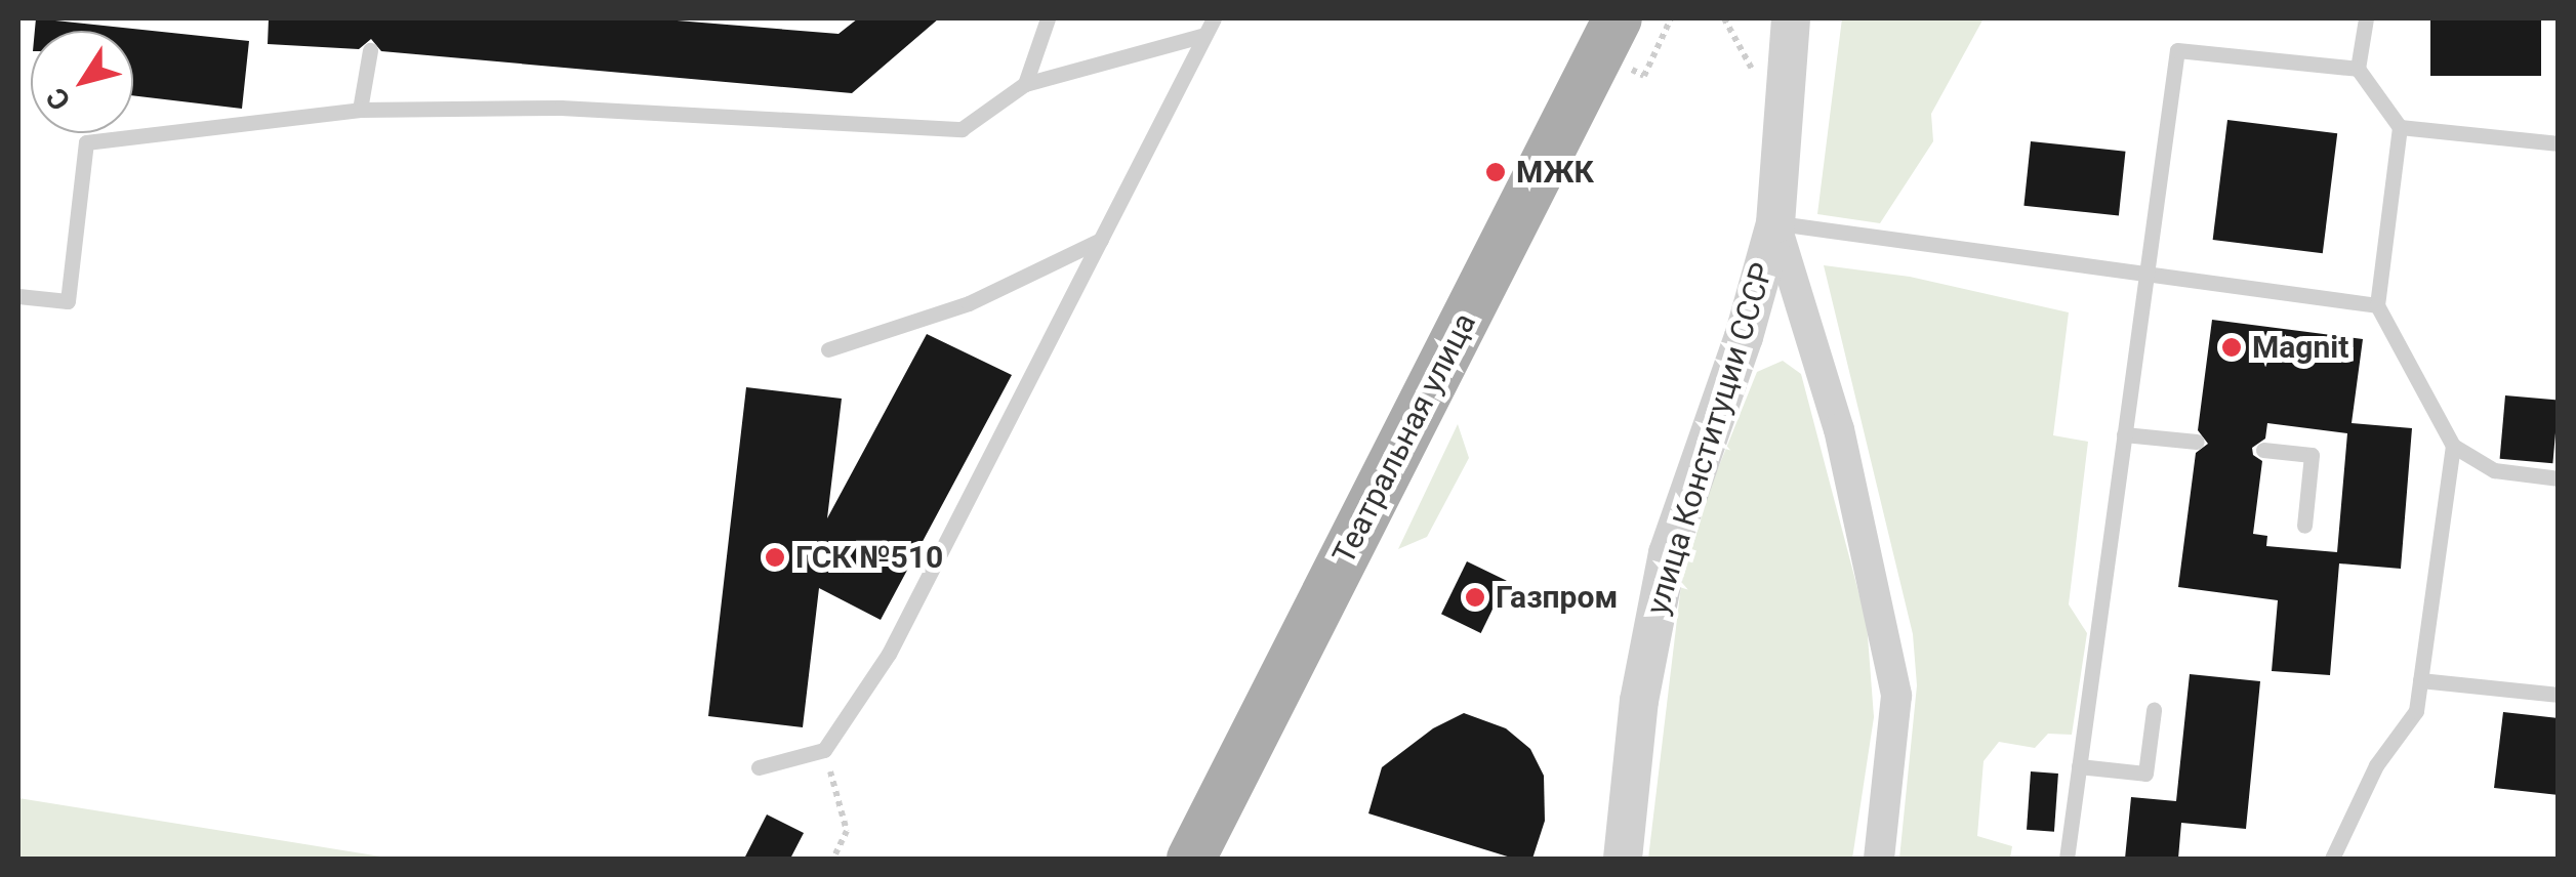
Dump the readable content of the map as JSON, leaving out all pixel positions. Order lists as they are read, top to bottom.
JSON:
{
  "streets": {
    "main road": ["Театральная улица"],
    "street": ["улица Конституции СССР"]
  },
  "places": [
    "МЖК",
    "Magnit",
    "ГСК №510",
    "Газпром"
  ],
  "north": "bottom left"
}
